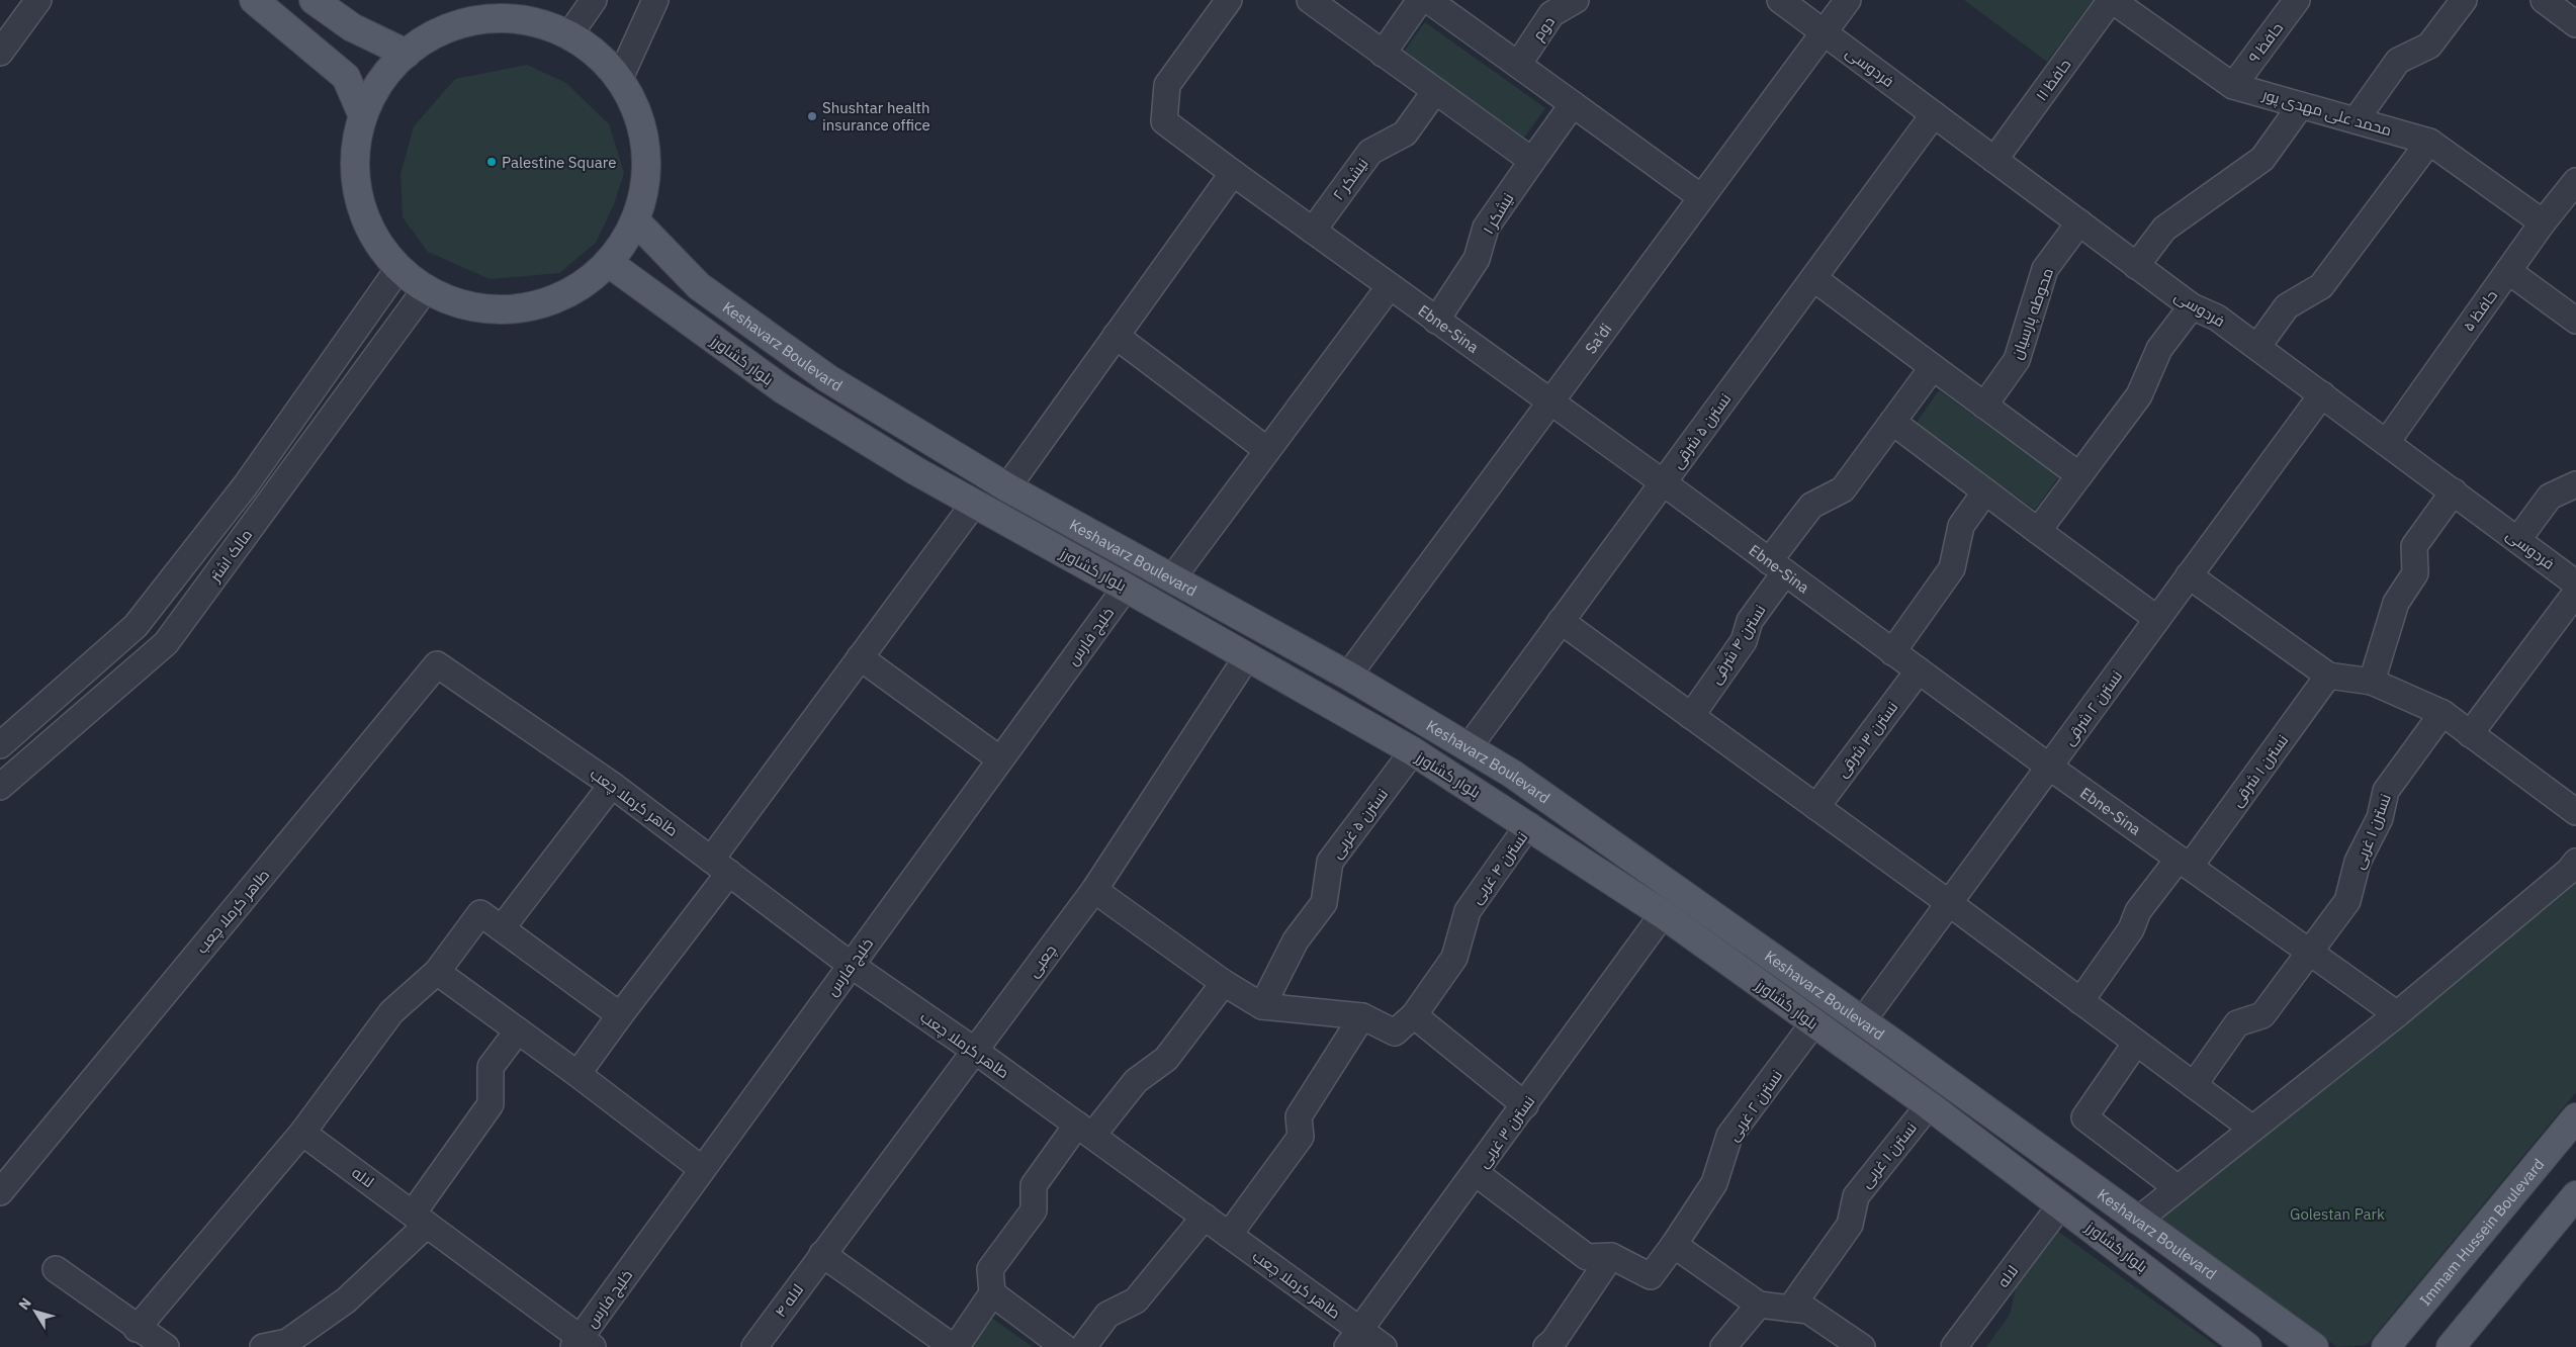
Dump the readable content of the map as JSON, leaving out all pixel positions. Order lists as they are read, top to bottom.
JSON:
{
  "streets": {
    "main road": ["Keshavarz Boulevard", "بلوار کشاورز", "Immam Hussein Boulevard"],
    "street": [
      "دوم",
      "حافظ ۹",
      "فردوسی",
      "حافظ ۱۱",
      "محمد علی مهدی پور",
      "نیشکر ۲",
      "نیشکر ۱",
      "حافظ ۵",
      "محوطه پارسیان",
      "Ebne-Sina",
      "Sa'di",
      "نسترن ۵ شرقی",
      "مالک اشتر",
      "خلیج فارس",
      "نسترن ۴ شرقی",
      "نسترن ۲ شرقی",
      "نسترن ۳ شرقی",
      "نسترن ۱ شرقی",
      "طاهر کرملا چعب",
      "نسترن ۵ غربی",
      "نسترن ۱ غربی",
      "نسترن ۴ غربی",
      "چعبی",
      "نسترن ۲ غربی",
      "نسترن ۳ غربی",
      "لاله",
      "لاله ۴"
    ]
  },
  "crossings": [
    ["حافظ ۹", "محمد علی مهدی پور"],
    ["فردوسی", "حافظ ۱۱"],
    ["فردوسی", "حافظ ۵"],
    ["فردوسی", "محوطه پارسیان"],
    ["فردوسی", "Sa'di"],
    ["فردوسی", "نسترن ۵ شرقی"],
    ["فردوسی", "نسترن ۲ شرقی"],
    ["حافظ ۱۱", "محمد علی مهدی پور"],
    ["محمد علی مهدی پور", "حافظ ۵"],
    ["نیشکر ۲", "Ebne-Sina"],
    ["نیشکر ۱", "Ebne-Sina"],
    ["Ebne-Sina", "Sa'di"],
    ["Ebne-Sina", "نسترن ۵ شرقی"],
    ["Ebne-Sina", "نسترن ۴ شرقی"],
    ["Ebne-Sina", "نسترن ۲ شرقی"],
    ["Ebne-Sina", "نسترن ۳ شرقی"],
    ["Ebne-Sina", "نسترن ۱ شرقی"],
    ["Ebne-Sina", "نسترن ۱ غربی"],
    ["Sa'di", "Keshavarz Boulevard"],
    ["Keshavarz Boulevard", "نسترن ۵ شرقی"],
    ["Keshavarz Boulevard", "نسترن ۲ شرقی"],
    ["بلوار کشاورز", "خلیج فارس"],
    ["بلوار کشاورز", "نسترن ۵ غربی"],
    ["بلوار کشاورز", "نسترن ۱ غربی"],
    ["بلوار کشاورز", "نسترن ۴ غربی"],
    ["بلوار کشاورز", "چعبی"],
    ["بلوار کشاورز", "نسترن ۲ غربی"],
    ["بلوار کشاورز", "نسترن ۳ غربی"],
    ["بلوار کشاورز", "لاله"],
    ["خلیج فارس", "طاهر کرملا چعب"],
    ["خلیج فارس", "لاله"],
    ["طاهر کرملا چعب", "چعبی"],
    ["طاهر کرملا چعب", "نسترن ۳ غربی"],
    ["چعبی", "لاله ۴"]
  ],
  "parks": ["Golestan Park"],
  "places": ["Shushtar health insurance office", "Palestine Square"],
  "north": "top left"
}
